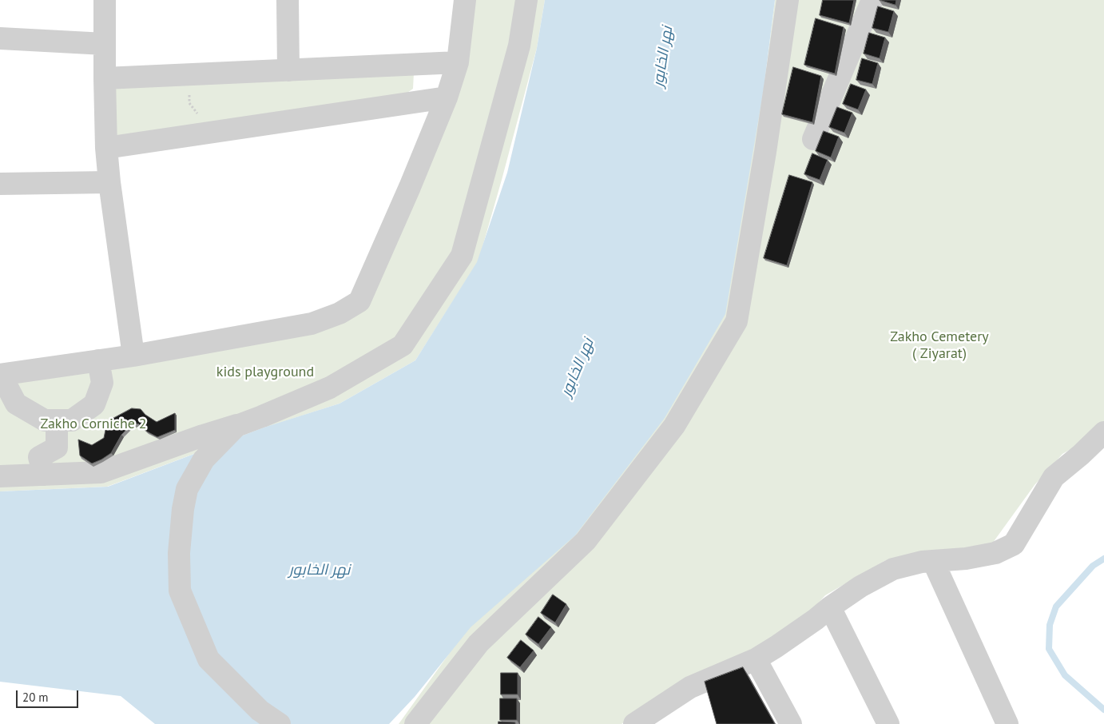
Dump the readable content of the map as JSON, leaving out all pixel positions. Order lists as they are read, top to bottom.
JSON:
{
  "water": ["نهر الخابور"],
  "parks": ["Zakho Cemetery ( Ziyarat)", "kids playground", "Zakho Corniche 2"],
  "scale_bar": "20 m"
}
